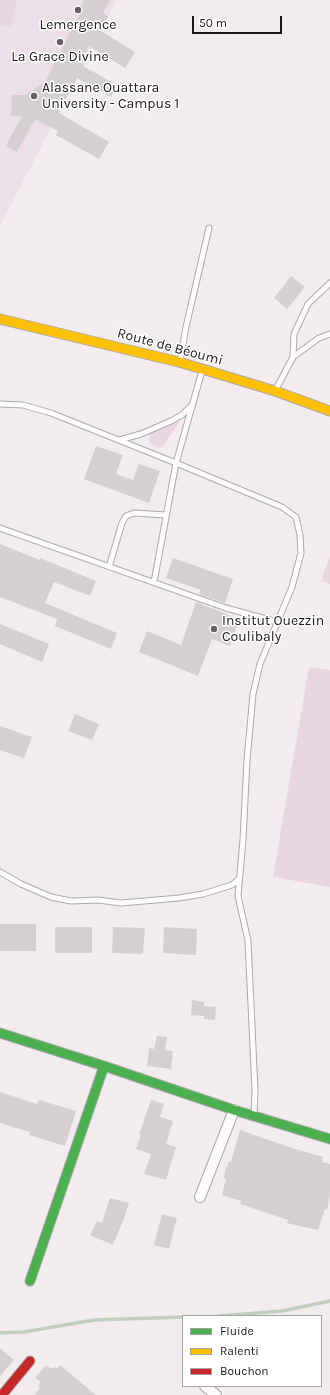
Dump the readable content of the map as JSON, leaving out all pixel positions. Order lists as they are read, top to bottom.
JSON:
{
  "streets": {
    "street": ["Route de Béoumi"]
  },
  "places": [
    "Lemergence",
    "La Grace Divine",
    "Alassane Ouattara University - Campus 1",
    "Institut Ouezzin Coulibaly"
  ],
  "legend": ["Fluide", "Ralenti", "Bouchon"],
  "scale_bar": "50 m"
}
